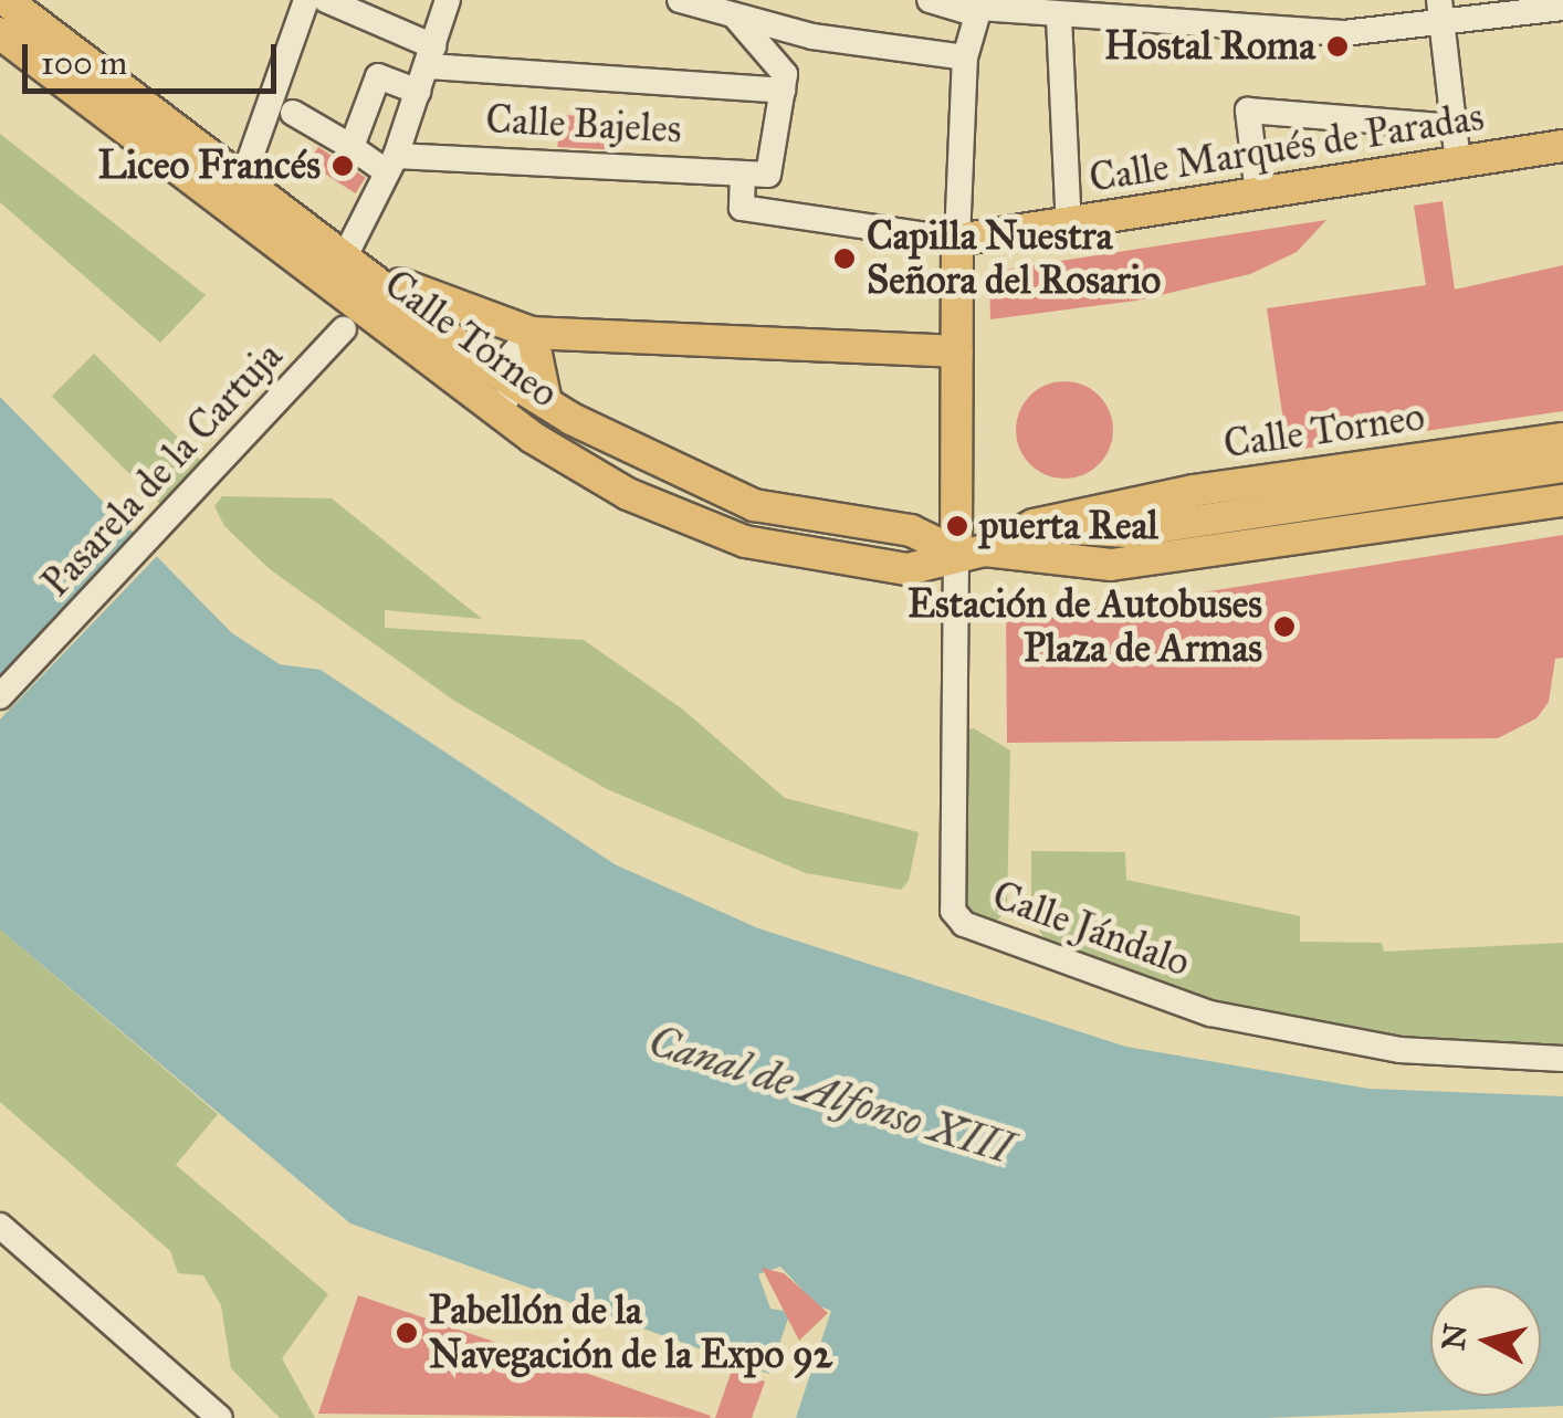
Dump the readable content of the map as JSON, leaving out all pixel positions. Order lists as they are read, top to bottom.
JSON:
{
  "streets": {
    "main road": ["Calle Marqués de Paradas", "Calle Torneo"],
    "street": ["Calle Bajeles", "Pasarela de la Cartuja", "Calle Jándalo"]
  },
  "crossings": [
    ["Calle Torneo", "Pasarela de la Cartuja"],
    ["Calle Torneo", "Calle Jándalo"]
  ],
  "water": ["Canal de Alfonso XIII"],
  "places": [
    "Hostal Roma",
    "Liceo Francés",
    "Capilla Nuestra Señora del Rosario",
    "puerta Real",
    "Estación de Autobuses Plaza de Armas",
    "Pabellón de la Navegación de la Expo 92"
  ],
  "scale_bar": "100 m",
  "north": "left"
}
